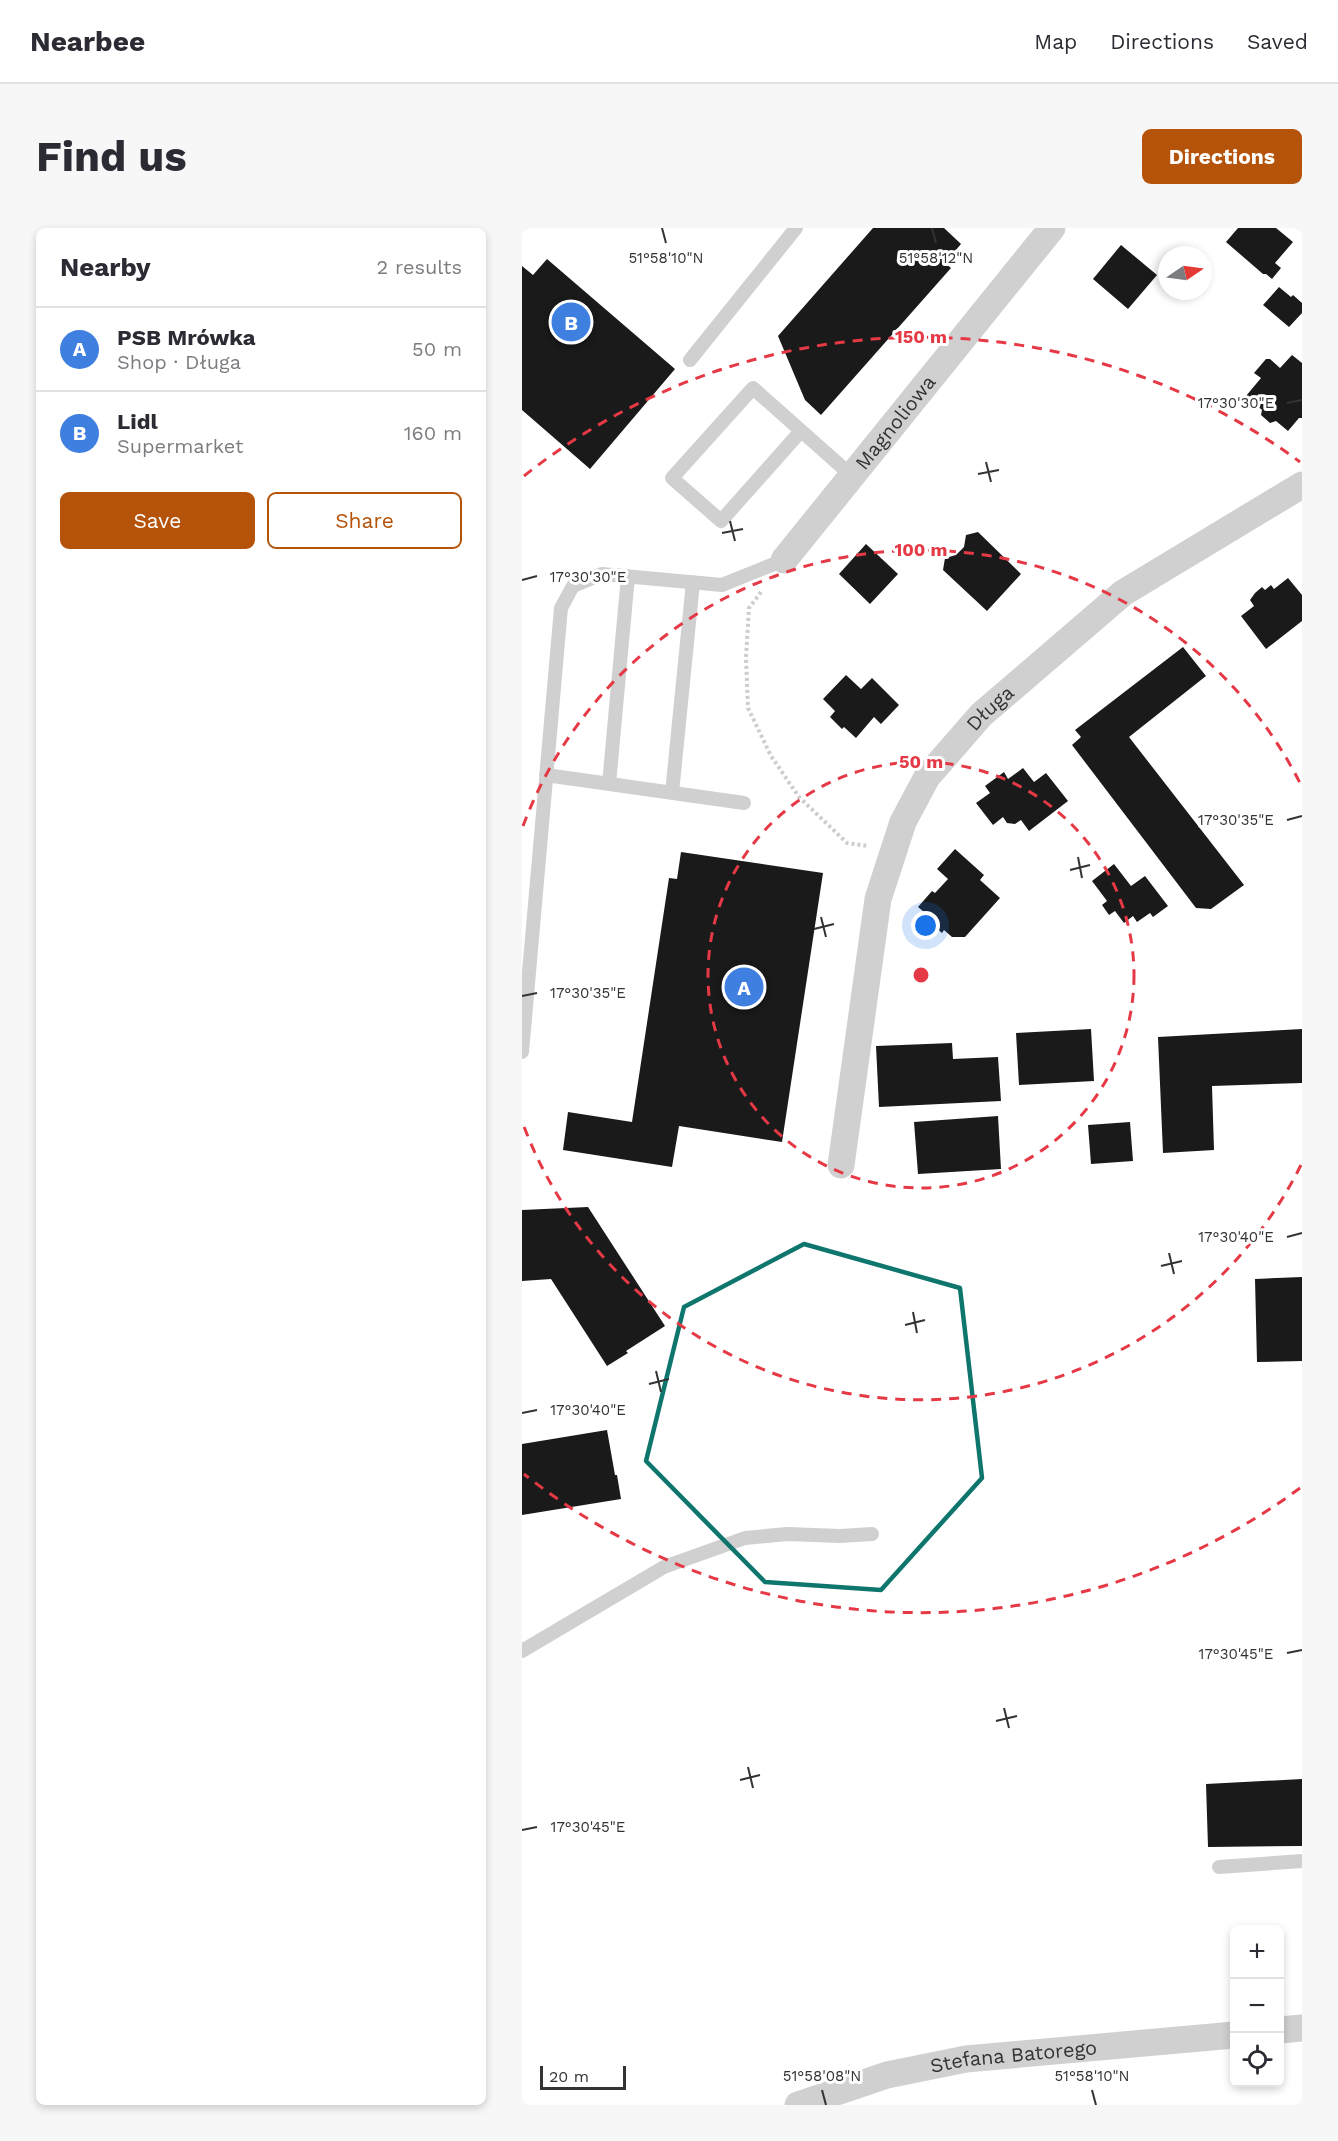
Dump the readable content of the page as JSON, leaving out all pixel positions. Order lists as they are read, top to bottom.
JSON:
{
  "streets": {
    "street": ["Magnoliowa", "Długa", "Stefana Batorego"]
  },
  "scale_bar": "20 m",
  "north": "right",
  "page": {
    "header": "Nearbee",
    "nav": ["Map", "Directions", "Saved"],
    "buttons": [
      "Directions",
      ["Save", "Share"]
    ],
    "title": "Find us",
    "heading": ["Nearby", "2 results"],
    "pins": ["B", "A"],
    "list": [
      {
        "mark": "A",
        "name": "PSB Mrówka",
        "note": "Shop · Długa",
        "value": "50 m"
      },
      {
        "mark": "B",
        "name": "Lidl",
        "note": "Supermarket",
        "value": "160 m"
      }
    ],
    "map_buttons": ["+", "−"],
    "scale": "20 m"
  },
  "coordinates": [
    "51°58'10\"N",
    "51°58'12\"N",
    "17°30'30\"E",
    "17°30'35\"E",
    "17°30'40\"E",
    "17°30'45\"E",
    "51°58'08\"N"
  ],
  "rings": ["150 m", "100 m", "50 m"]
}
